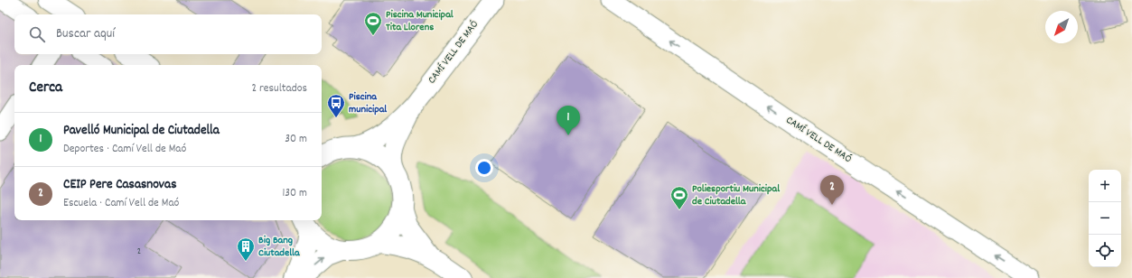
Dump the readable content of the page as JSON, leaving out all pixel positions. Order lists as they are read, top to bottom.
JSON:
{
  "streets": {
    "street": ["CAMÍ VELL DE MAÓ"]
  },
  "one_way": ["CAMÍ VELL DE MAÓ"],
  "places": {
    "sports": ["Piscina Municipal Tita Llorens", "Poliesportiu Municipal de Ciutadella"],
    "bus stop": ["Piscina municipal"],
    "building": ["Big Bang Ciutadella"]
  },
  "house_numbers": ["2"],
  "north": "bottom left",
  "page": {
    "search": "Buscar aquí",
    "heading": ["Cerca", "2 resultados"],
    "pins": ["1", "2"],
    "list": [
      {
        "mark": "1",
        "name": "Pavelló Municipal de Ciutadella",
        "note": "Deportes · Camí Vell de Maó",
        "value": "30 m"
      },
      {
        "mark": "2",
        "name": "CEIP Pere Casasnovas",
        "note": "Escuela · Camí Vell de Maó",
        "value": "130 m"
      }
    ],
    "map_buttons": ["+", "−"]
  }
}
